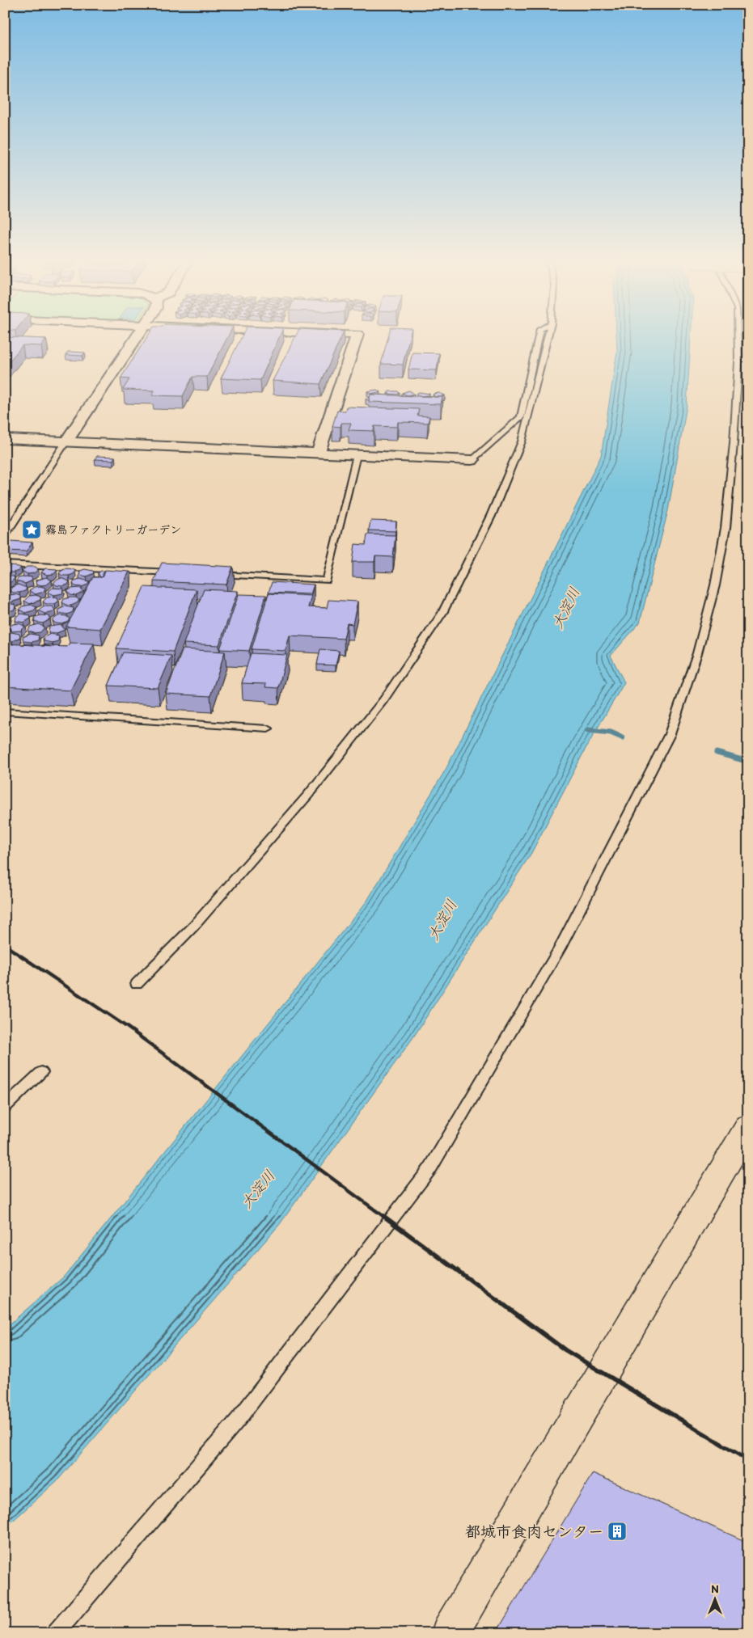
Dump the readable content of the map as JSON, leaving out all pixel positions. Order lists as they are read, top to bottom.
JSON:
{
  "water": ["大淀川"],
  "places": {
    "place": ["霧島ファクトリーガーデン"],
    "building": ["都城市食肉センター"]
  },
  "north": "top"
}
